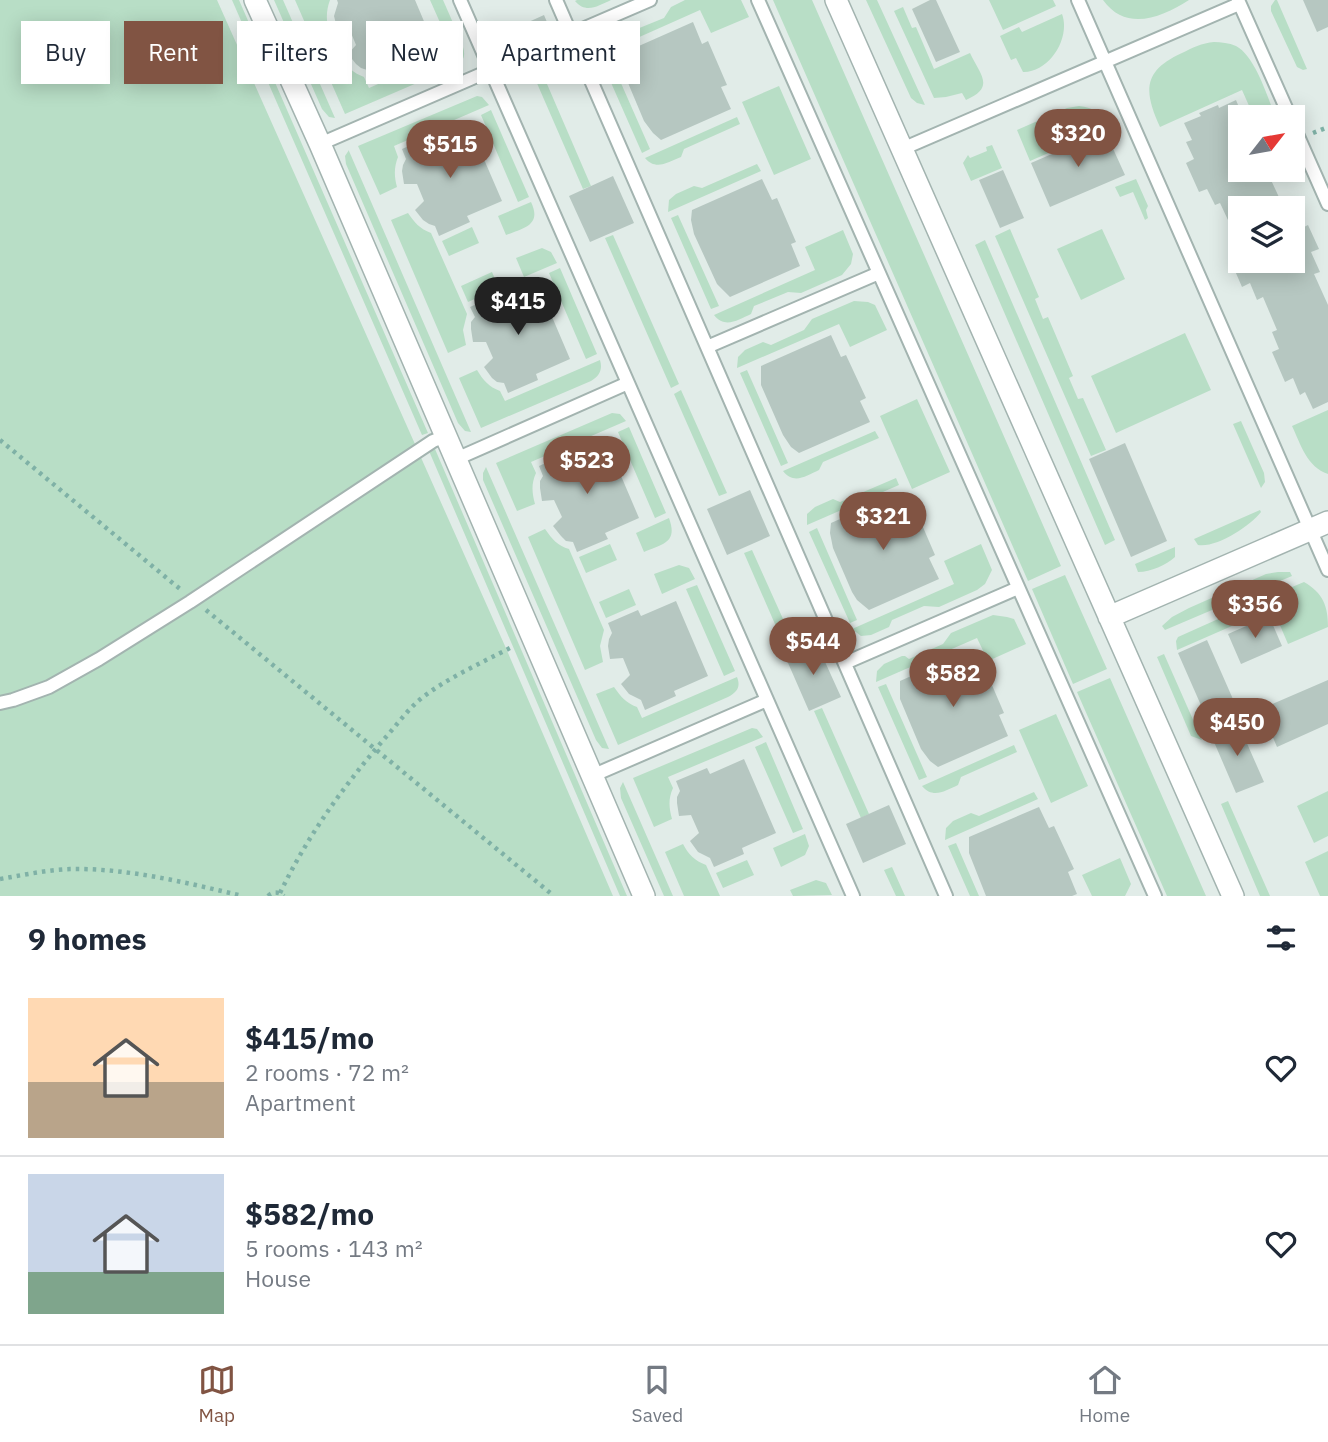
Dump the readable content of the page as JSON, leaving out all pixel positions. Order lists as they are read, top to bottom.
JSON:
{
  "north": "top right",
  "page": {
    "chip": [
      "Buy",
      "Rent",
      "Filters",
      "New",
      "Apartment"
    ],
    "price": [
      "$320",
      "$515",
      "$415",
      "$523",
      "$321",
      "$356",
      "$544",
      "$582",
      "$450"
    ],
    "heading": "9 homes",
    "list": [
      {
        "name": "$415/mo",
        "note": "2 rooms · 72 m² · Apartment"
      },
      {
        "name": "$582/mo",
        "note": "5 rooms · 143 m² · House"
      }
    ],
    "tabs": ["Map", "Saved", "Home"]
  }
}
